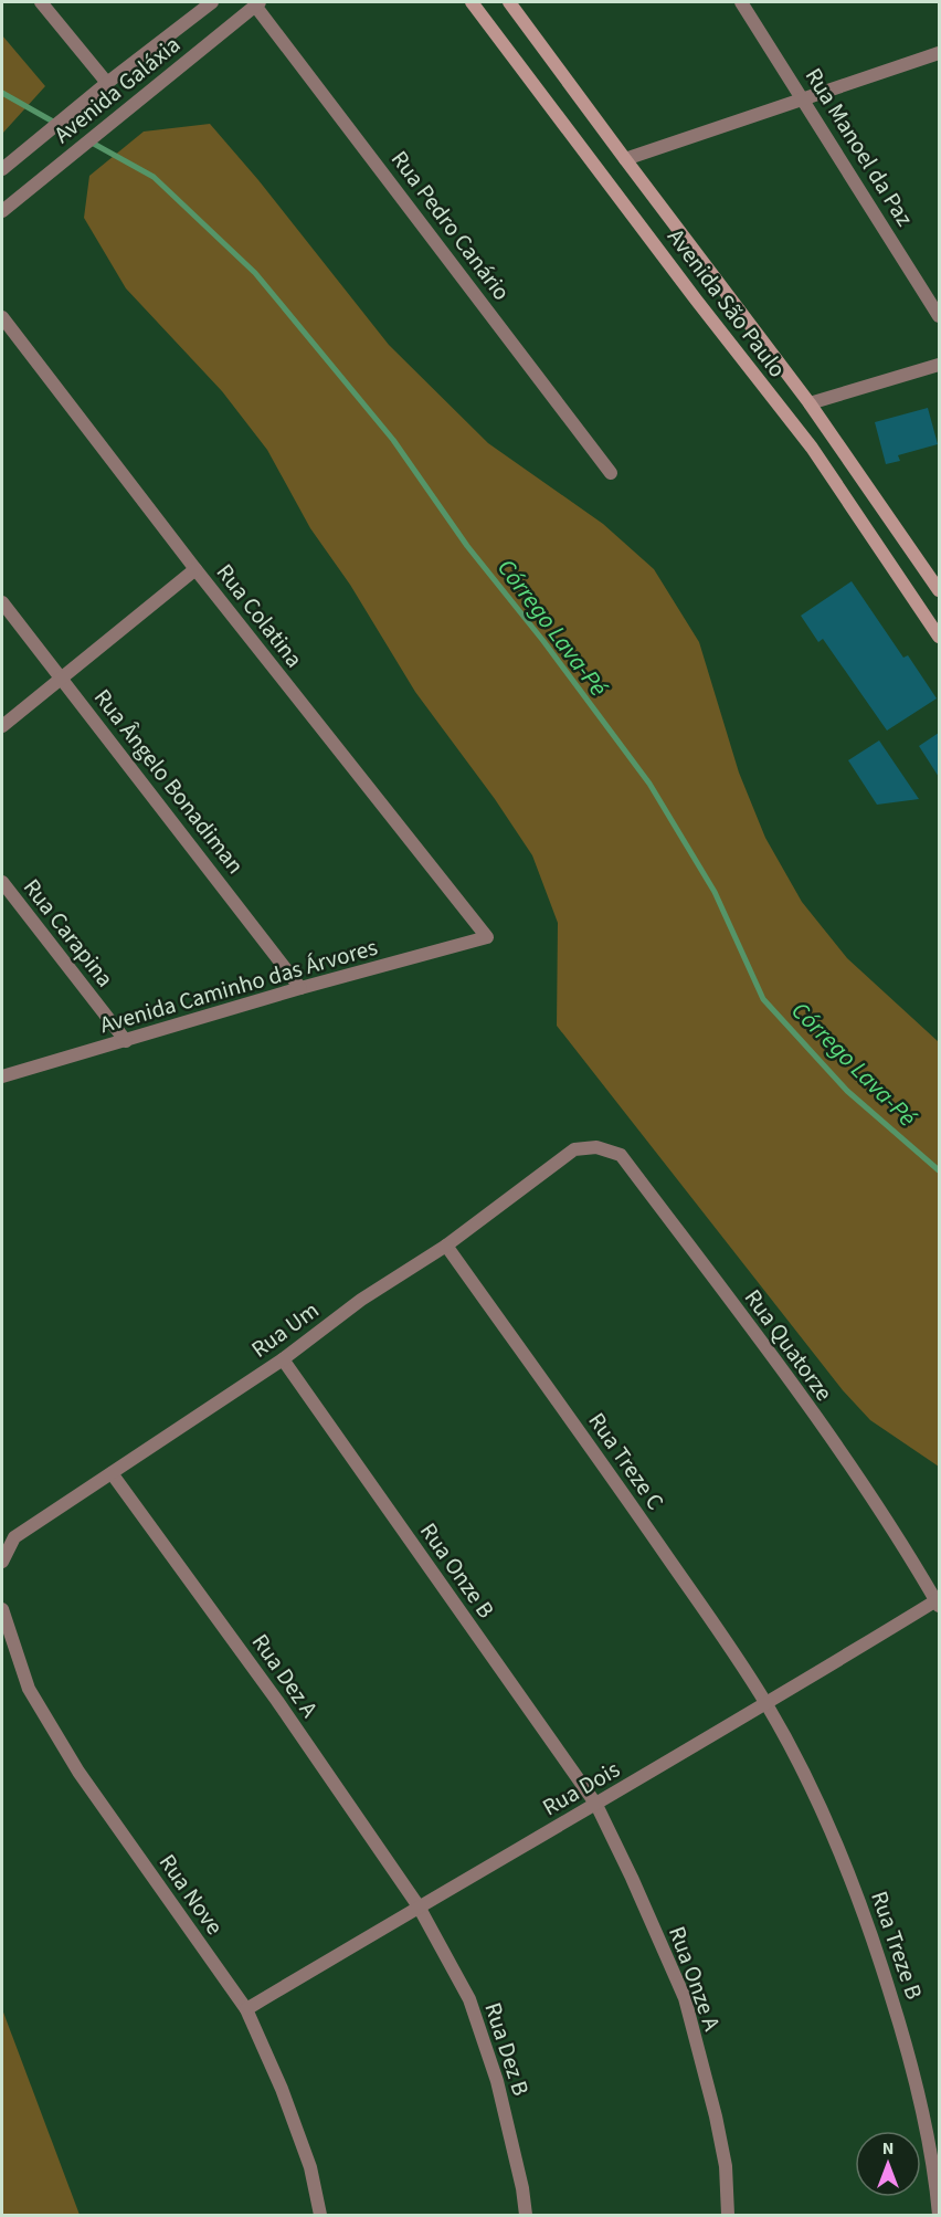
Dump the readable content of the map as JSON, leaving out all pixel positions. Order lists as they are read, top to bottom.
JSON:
{
  "streets": {
    "street": [
      "Avenida Galáxia",
      "Rua Manoel da Paz",
      "Rua Pedro Canário",
      "Avenida São Paulo",
      "Rua Colatina",
      "Rua Ângelo Bonadiman",
      "Rua Carapina",
      "Avenida Caminho das Árvores",
      "Rua Um",
      "Rua Quatorze",
      "Rua Treze C",
      "Rua Onze B",
      "Rua Dez A",
      "Rua Dois",
      "Rua Nove",
      "Rua Treze B",
      "Rua Onze A",
      "Rua Dez B"
    ]
  },
  "crossings": [
    ["Avenida Galáxia", "Rua Pedro Canário"],
    ["Rua Colatina", "Avenida Caminho das Árvores"],
    ["Rua Ângelo Bonadiman", "Avenida Caminho das Árvores"],
    ["Rua Carapina", "Avenida Caminho das Árvores"],
    ["Rua Um", "Rua Quatorze"],
    ["Rua Um", "Rua Treze C"],
    ["Rua Um", "Rua Onze B"],
    ["Rua Um", "Rua Dez A"],
    ["Rua Quatorze", "Rua Dois"],
    ["Rua Treze C", "Rua Dois"],
    ["Rua Treze C", "Rua Treze B"],
    ["Rua Onze B", "Rua Dois"],
    ["Rua Onze B", "Rua Onze A"],
    ["Rua Dez A", "Rua Dois"],
    ["Rua Dez A", "Rua Dez B"],
    ["Rua Dois", "Rua Nove"],
    ["Rua Dois", "Rua Treze B"],
    ["Rua Dois", "Rua Onze A"],
    ["Rua Dois", "Rua Dez B"]
  ],
  "water": ["Córrego Lava-Pé"],
  "north": "top"
}
